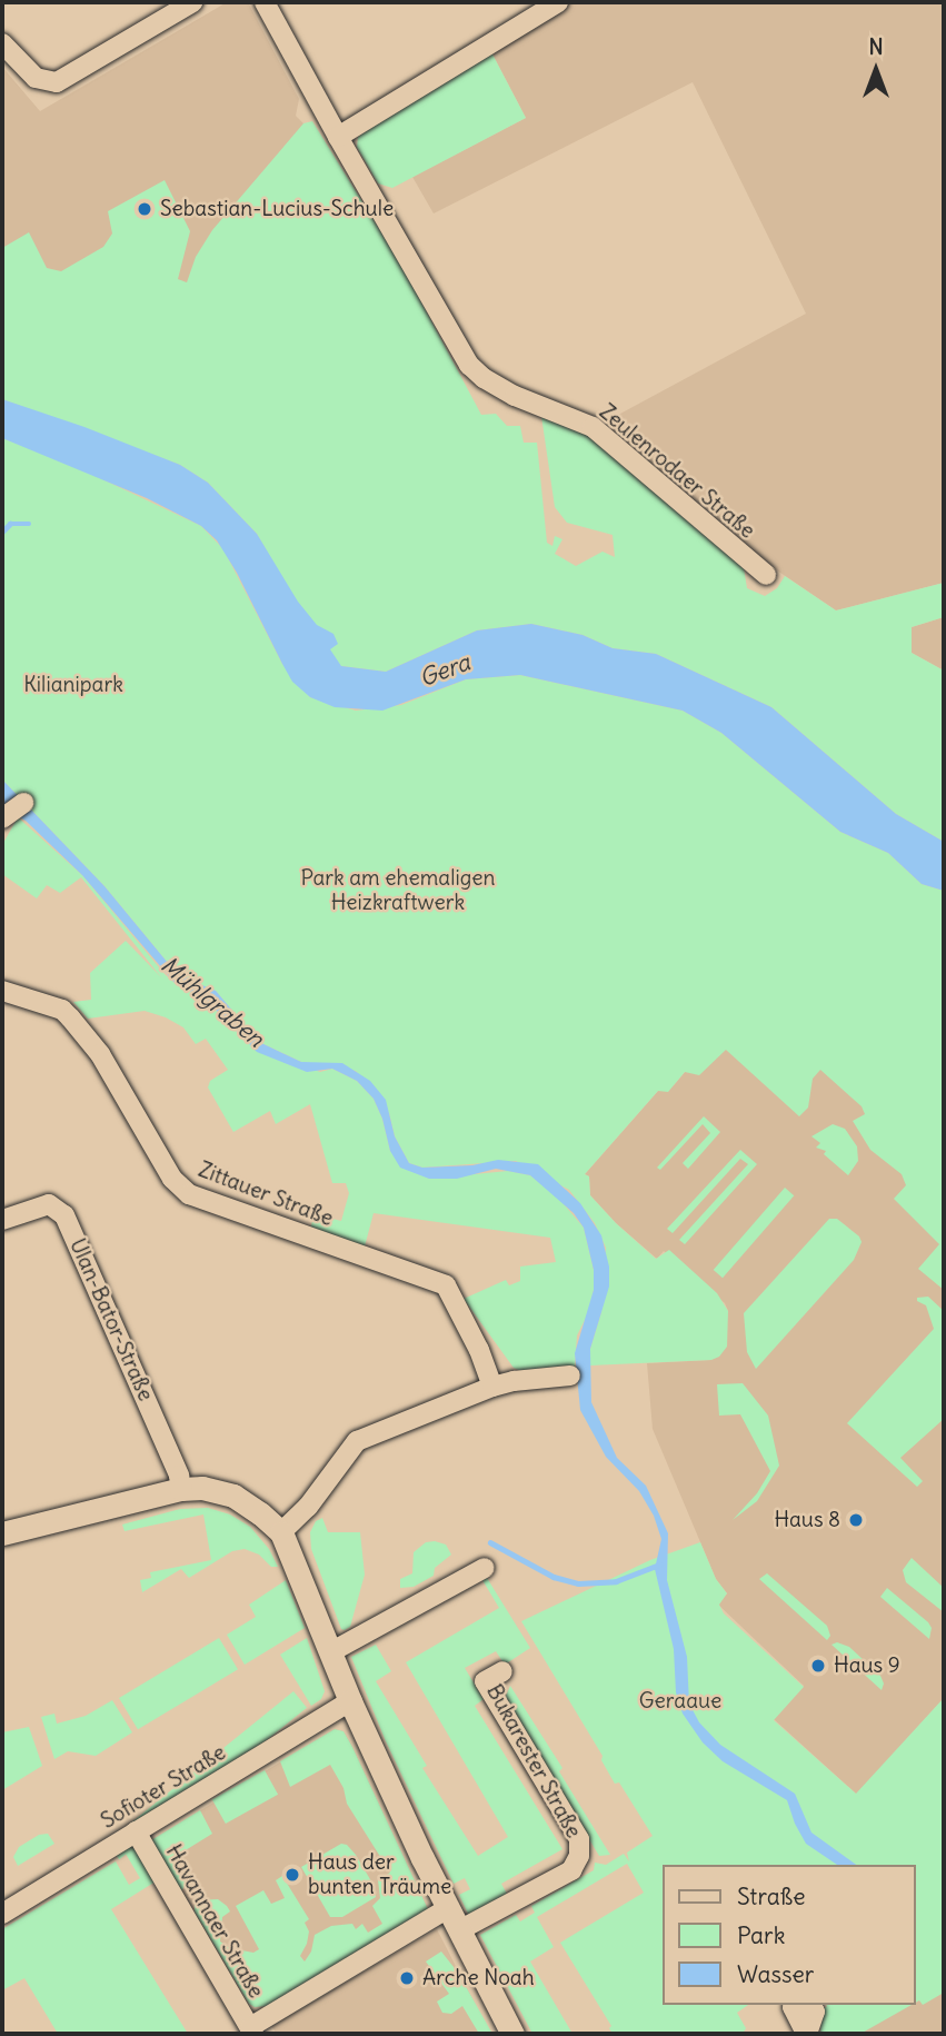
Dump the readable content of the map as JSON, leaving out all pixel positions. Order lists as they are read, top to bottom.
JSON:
{
  "streets": {
    "street": [
      "Zeulenrodaer Straße",
      "Zittauer Straße",
      "Ulan-Bator-Straße",
      "Bukarester Straße",
      "Sofioter Straße",
      "Havannaer Straße"
    ]
  },
  "crossings": [
    ["Sofioter Straße", "Havannaer Straße"]
  ],
  "water": ["Gera", "Mühlgraben"],
  "parks": ["Kilianipark", "Park am ehemaligen Heizkraftwerk", "Geraaue"],
  "places": [
    "Sebastian-Lucius-Schule",
    "Haus 8",
    "Haus 9",
    "Haus der bunten Träume",
    "Arche Noah"
  ],
  "legend": ["Straße", "Park", "Wasser"],
  "north": "top"
}
